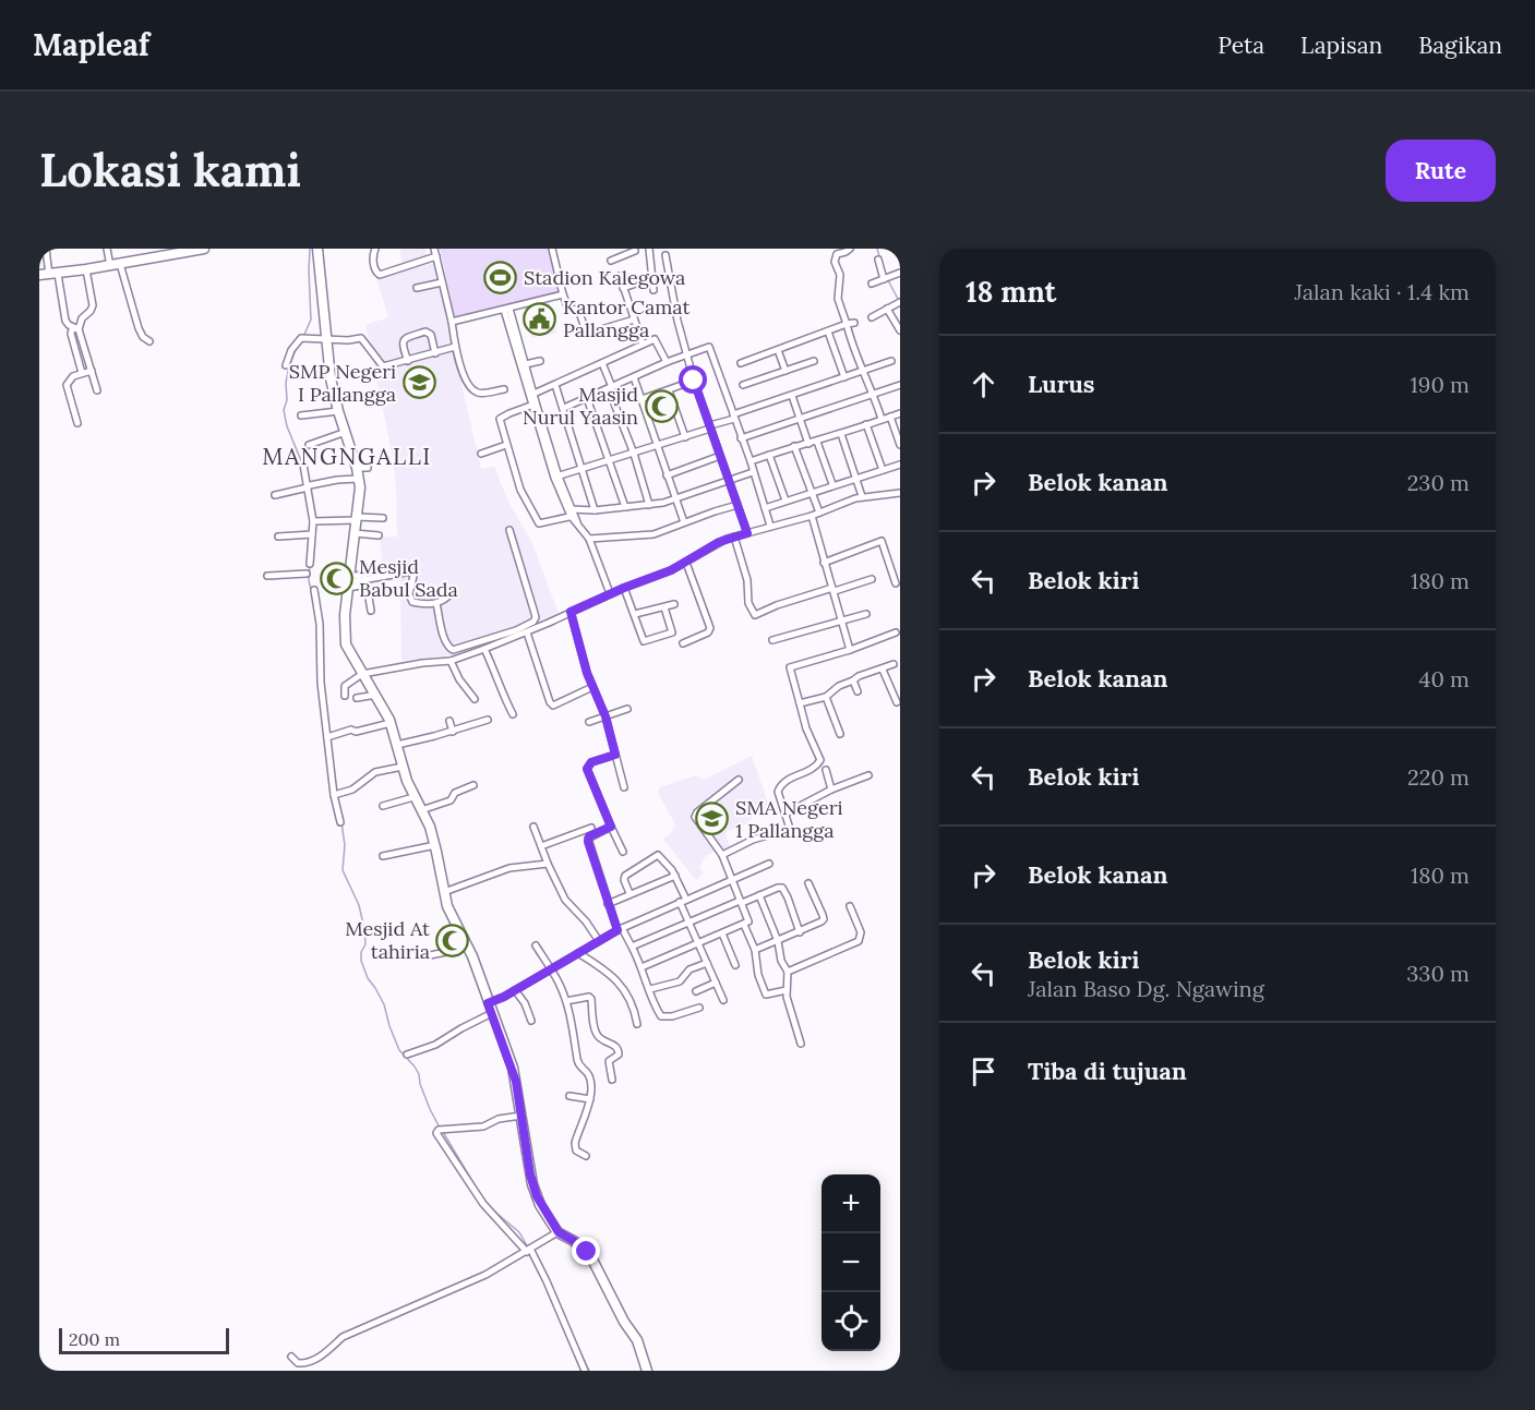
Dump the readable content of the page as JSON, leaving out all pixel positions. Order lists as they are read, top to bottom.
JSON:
{
  "districts": ["MANGNGALLI"],
  "places": {
    "sports": ["Stadion Kalegowa"],
    "public building": ["Kantor Camat Pallangga"],
    "school or university": ["SMP Negeri I Pallangga", "SMA Negeri 1 Pallangga"],
    "mosque": ["Masjid Nurul Yaasin", "Mesjid Babul Sada", "Mesjid At tahiria"]
  },
  "scale_bar": "200 m",
  "page": {
    "header": "Mapleaf",
    "nav": ["Peta", "Lapisan", "Bagikan"],
    "buttons": "Rute",
    "title": "Lokasi kami",
    "heading": ["18 mnt", "Jalan kaki · 1.4 km"],
    "list": [
      ["Lurus", "190 m"],
      ["Belok kanan", "230 m"],
      ["Belok kiri", "180 m"],
      ["Belok kanan", "40 m"],
      ["Belok kiri", "220 m"],
      ["Belok kanan", "180 m"],
      ["Belok kiri", "Jalan Baso Dg. Ngawing", "330 m"],
      "Tiba di tujuan"
    ],
    "map_buttons": ["+", "−"],
    "scale": "200 m"
  }
}
